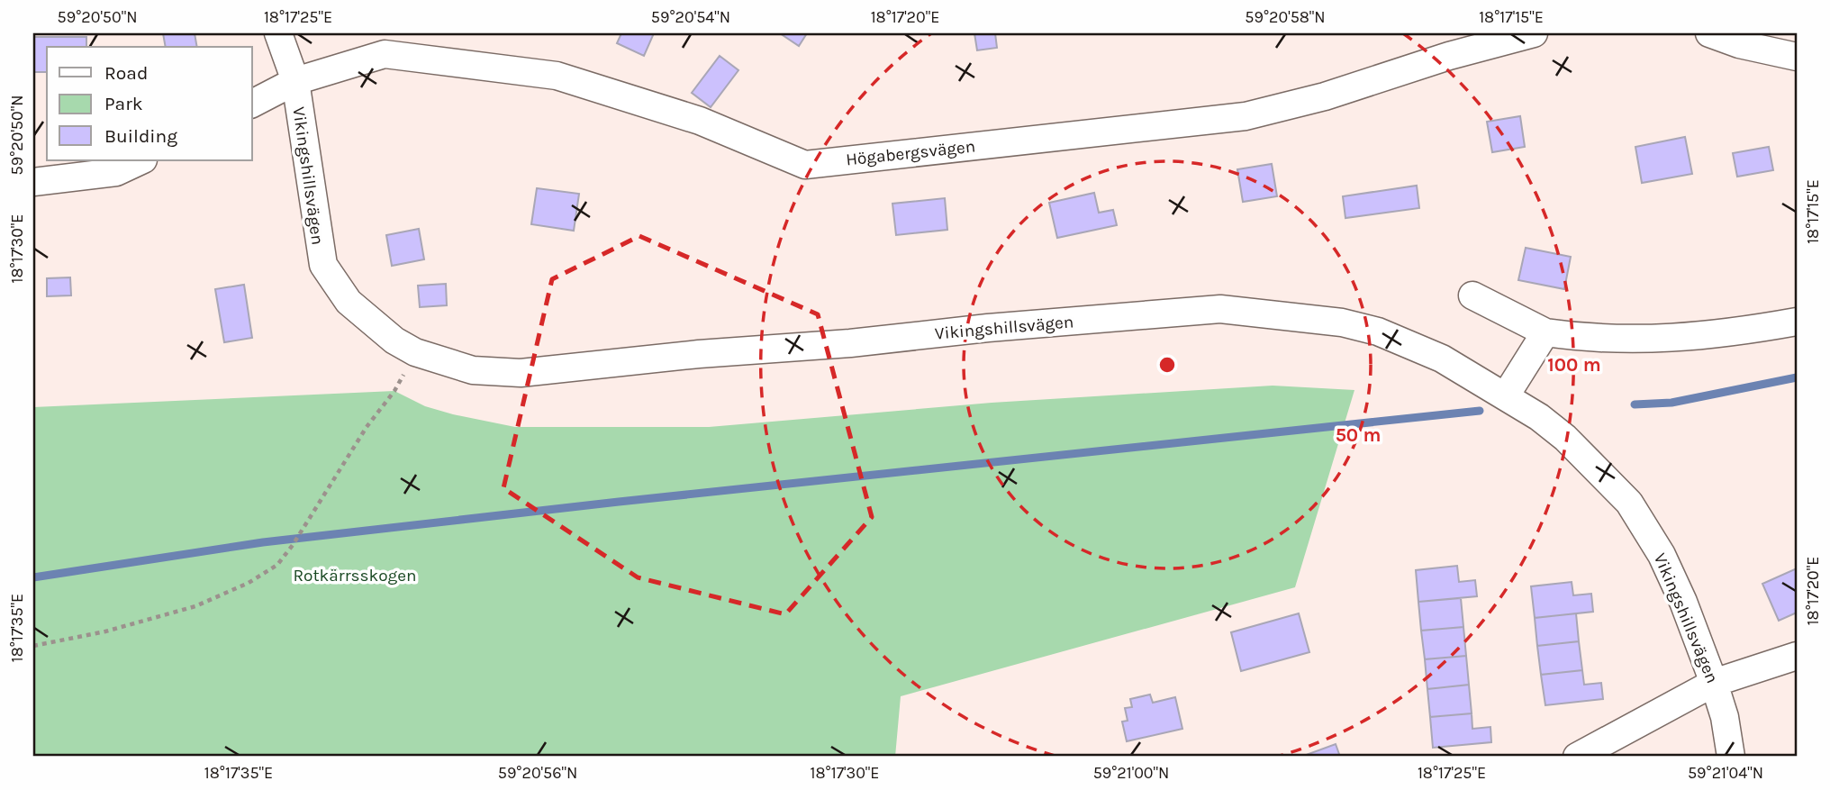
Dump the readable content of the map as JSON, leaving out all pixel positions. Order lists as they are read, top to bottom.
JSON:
{
  "streets": {
    "street": ["Högabergsvägen", "Vikingshillsvägen"]
  },
  "crossings": [
    ["Högabergsvägen", "Vikingshillsvägen"]
  ],
  "parks": ["Rotkärrsskogen"],
  "legend": ["Road", "Park", "Building"],
  "coordinates": [
    "59°20'50\"N",
    "18°17'25\"E",
    "59°20'54\"N",
    "18°17'20\"E",
    "59°20'58\"N",
    "18°17'15\"E",
    "18°17'30\"E",
    "18°17'35\"E",
    "59°20'56\"N",
    "59°21'00\"N",
    "59°21'04\"N"
  ],
  "rings": ["100 m", "50 m"]
}
